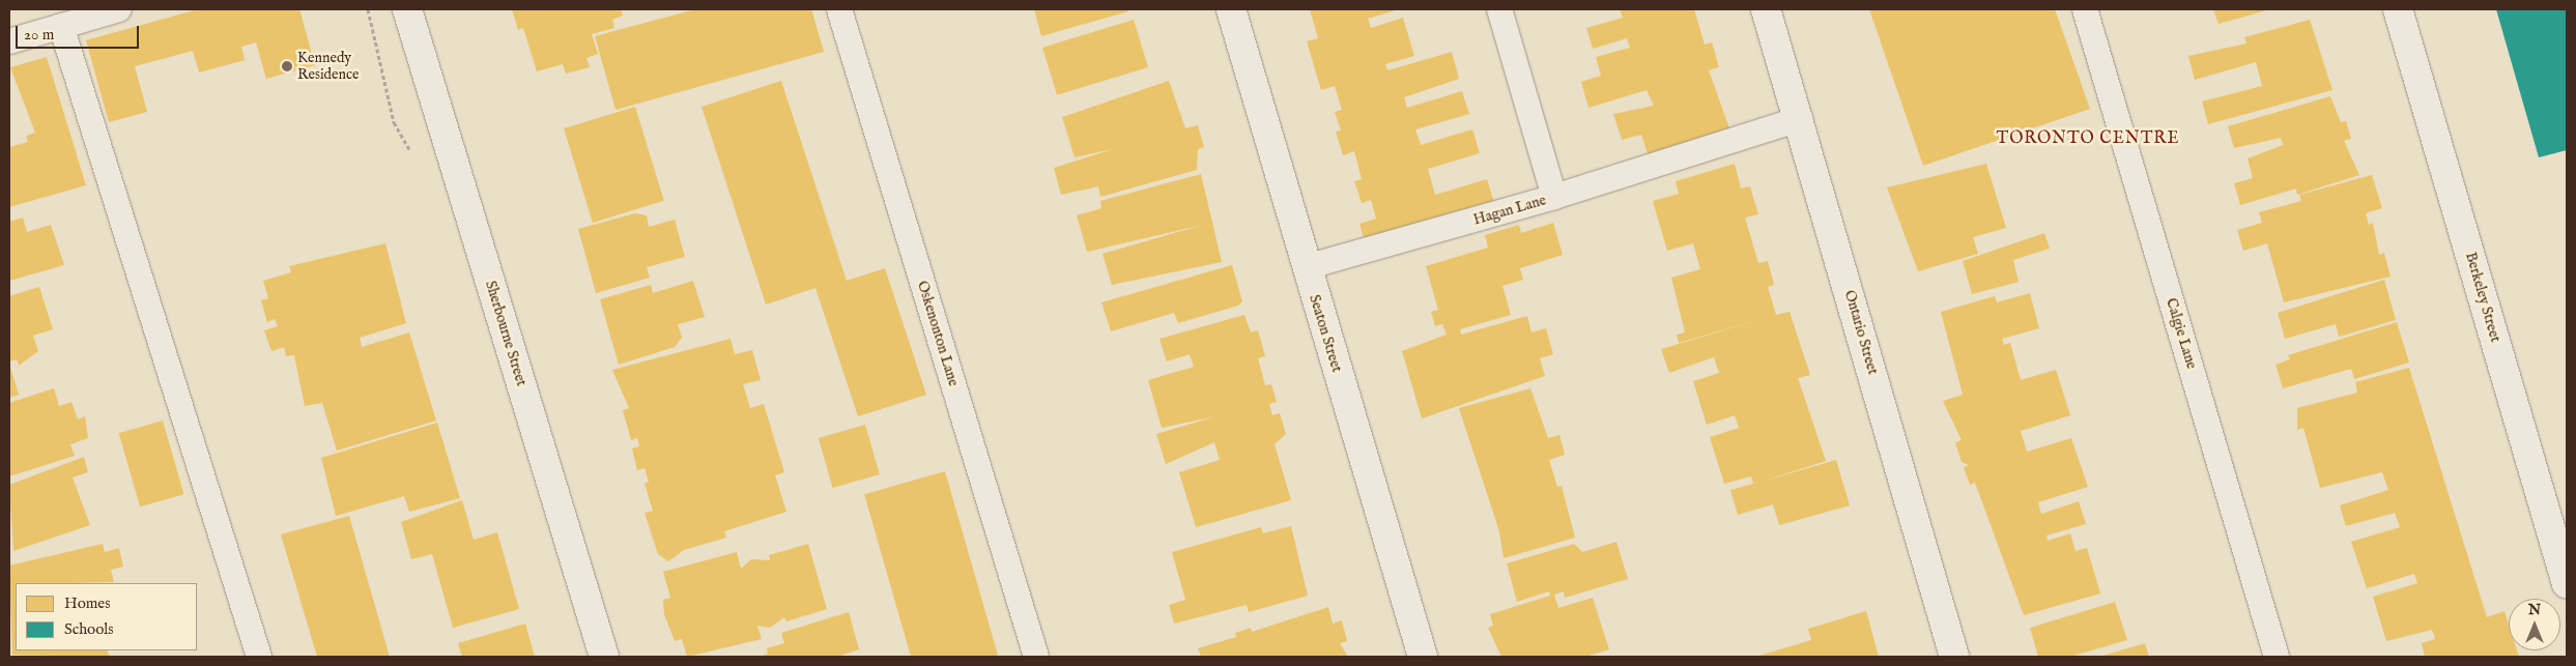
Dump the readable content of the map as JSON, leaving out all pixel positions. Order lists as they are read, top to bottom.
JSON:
{
  "streets": {
    "street": [
      "Berkeley Street",
      "Ontario Street",
      "Sherbourne Street",
      "Seaton Street"
    ],
    "lane": ["Hagan Lane", "Oskenonton Lane", "Calgie Lane"]
  },
  "crossings": [
    ["Hagan Lane", "Seaton Street"]
  ],
  "districts": ["TORONTO CENTRE"],
  "places": ["Kennedy Residence"],
  "legend": ["Homes", "Schools"],
  "scale_bar": "20 m",
  "north": "top"
}
